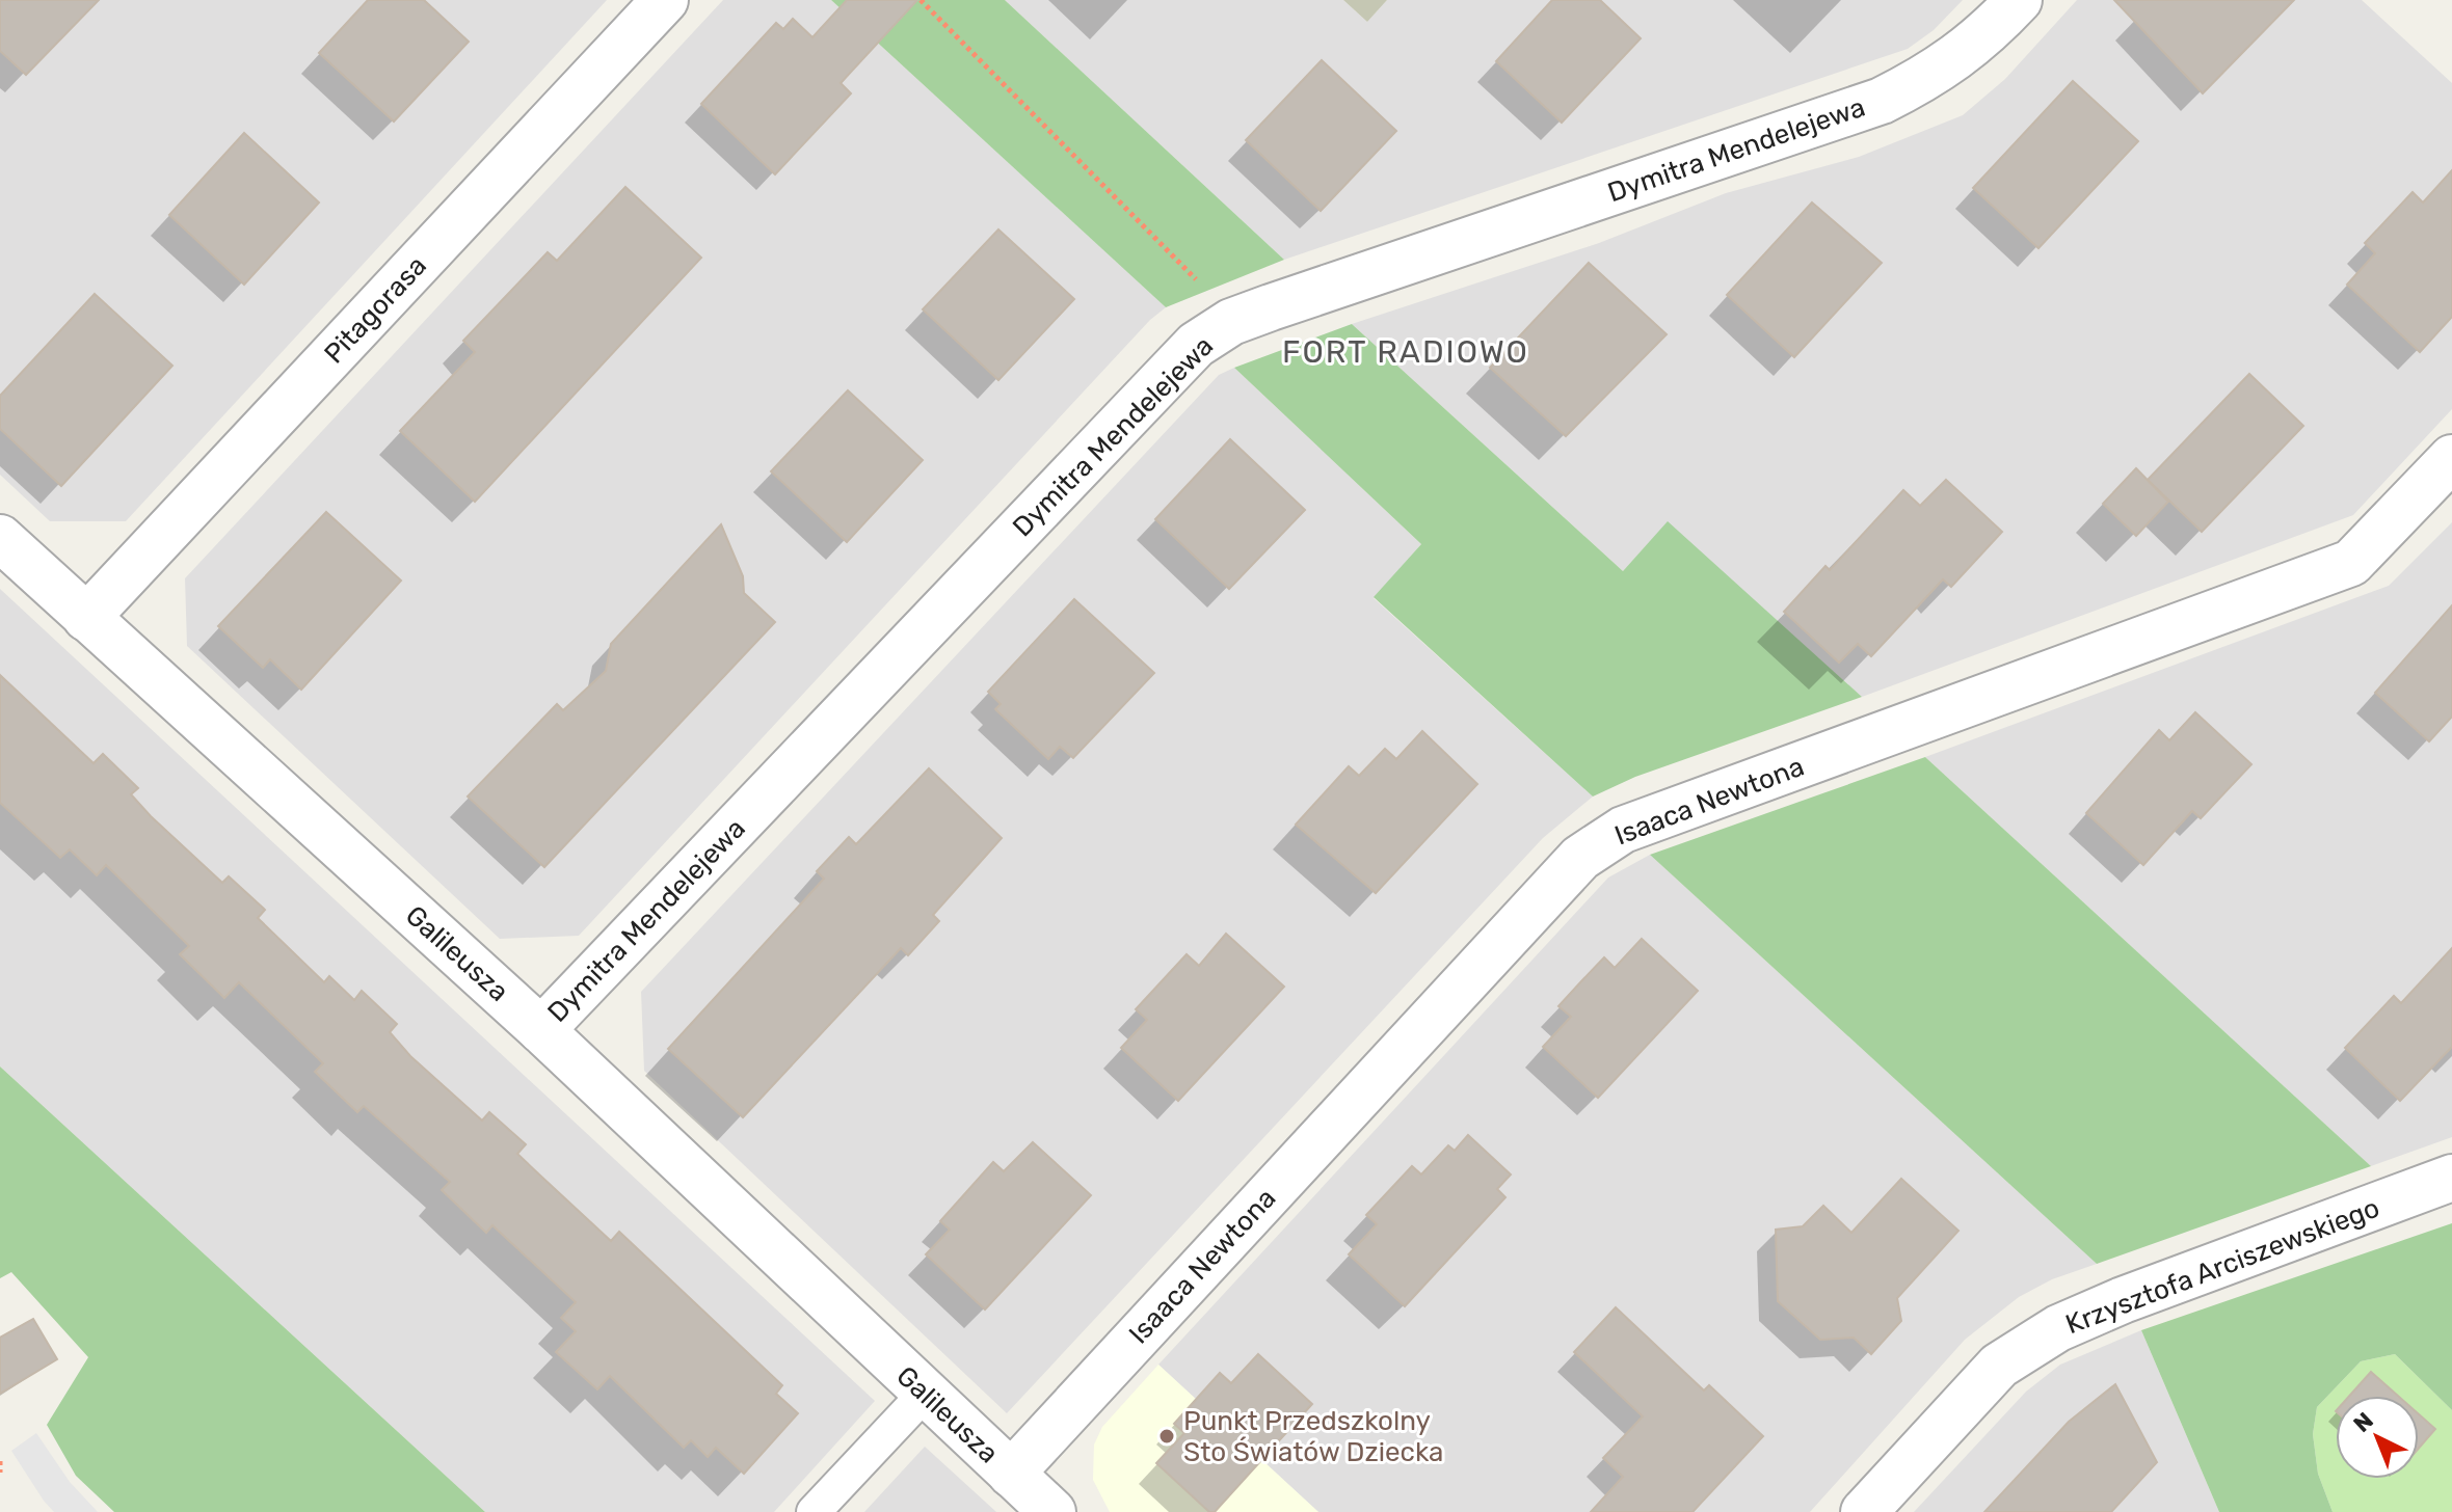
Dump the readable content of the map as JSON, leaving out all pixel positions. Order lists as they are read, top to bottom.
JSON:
{
  "streets": {
    "street": [
      "Dymitra Mendelejewa",
      "Pitagorasa",
      "Isaaca Newtona",
      "Galileusza",
      "Krzysztofa Arciszewskiego"
    ]
  },
  "crossings": [
    ["Dymitra Mendelejewa", "Galileusza"],
    ["Pitagorasa", "Galileusza"],
    ["Isaaca Newtona", "Galileusza"]
  ],
  "districts": ["FORT RADIOWO"],
  "places": ["Punkt Przedszkolny Sto Światów Dziecka"],
  "north": "top left"
}
